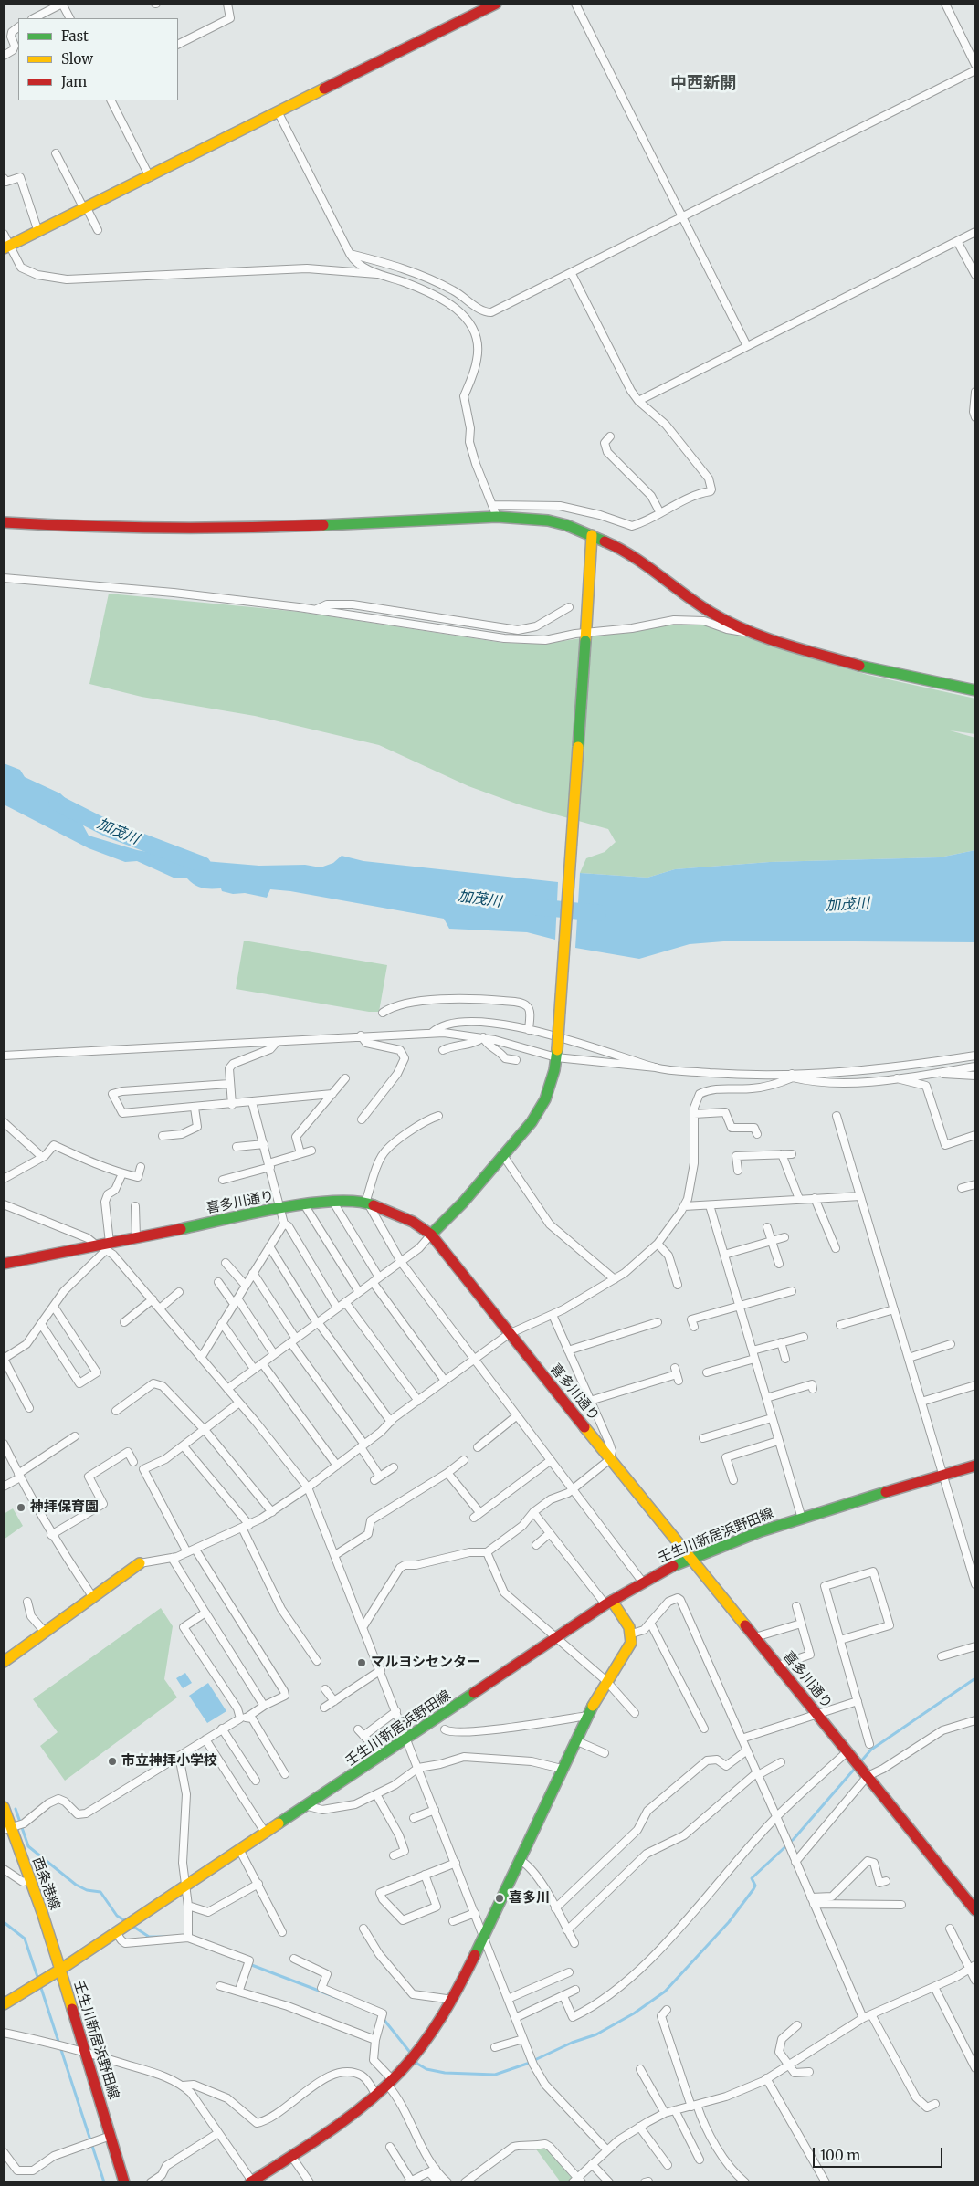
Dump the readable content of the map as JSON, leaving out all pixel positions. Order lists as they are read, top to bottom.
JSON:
{
  "streets": {
    "street": ["喜多川通り", "壬生川新居浜野田線", "西条港線"]
  },
  "crossings": [
    ["喜多川通り", "壬生川新居浜野田線"],
    ["壬生川新居浜野田線", "西条港線"]
  ],
  "districts": ["中西新開"],
  "water": ["加茂川"],
  "places": [
    "神拝保育園",
    "マルヨシセンター",
    "市立神拝小学校",
    "喜多川"
  ],
  "legend": ["Fast", "Slow", "Jam"],
  "scale_bar": "100 m"
}
